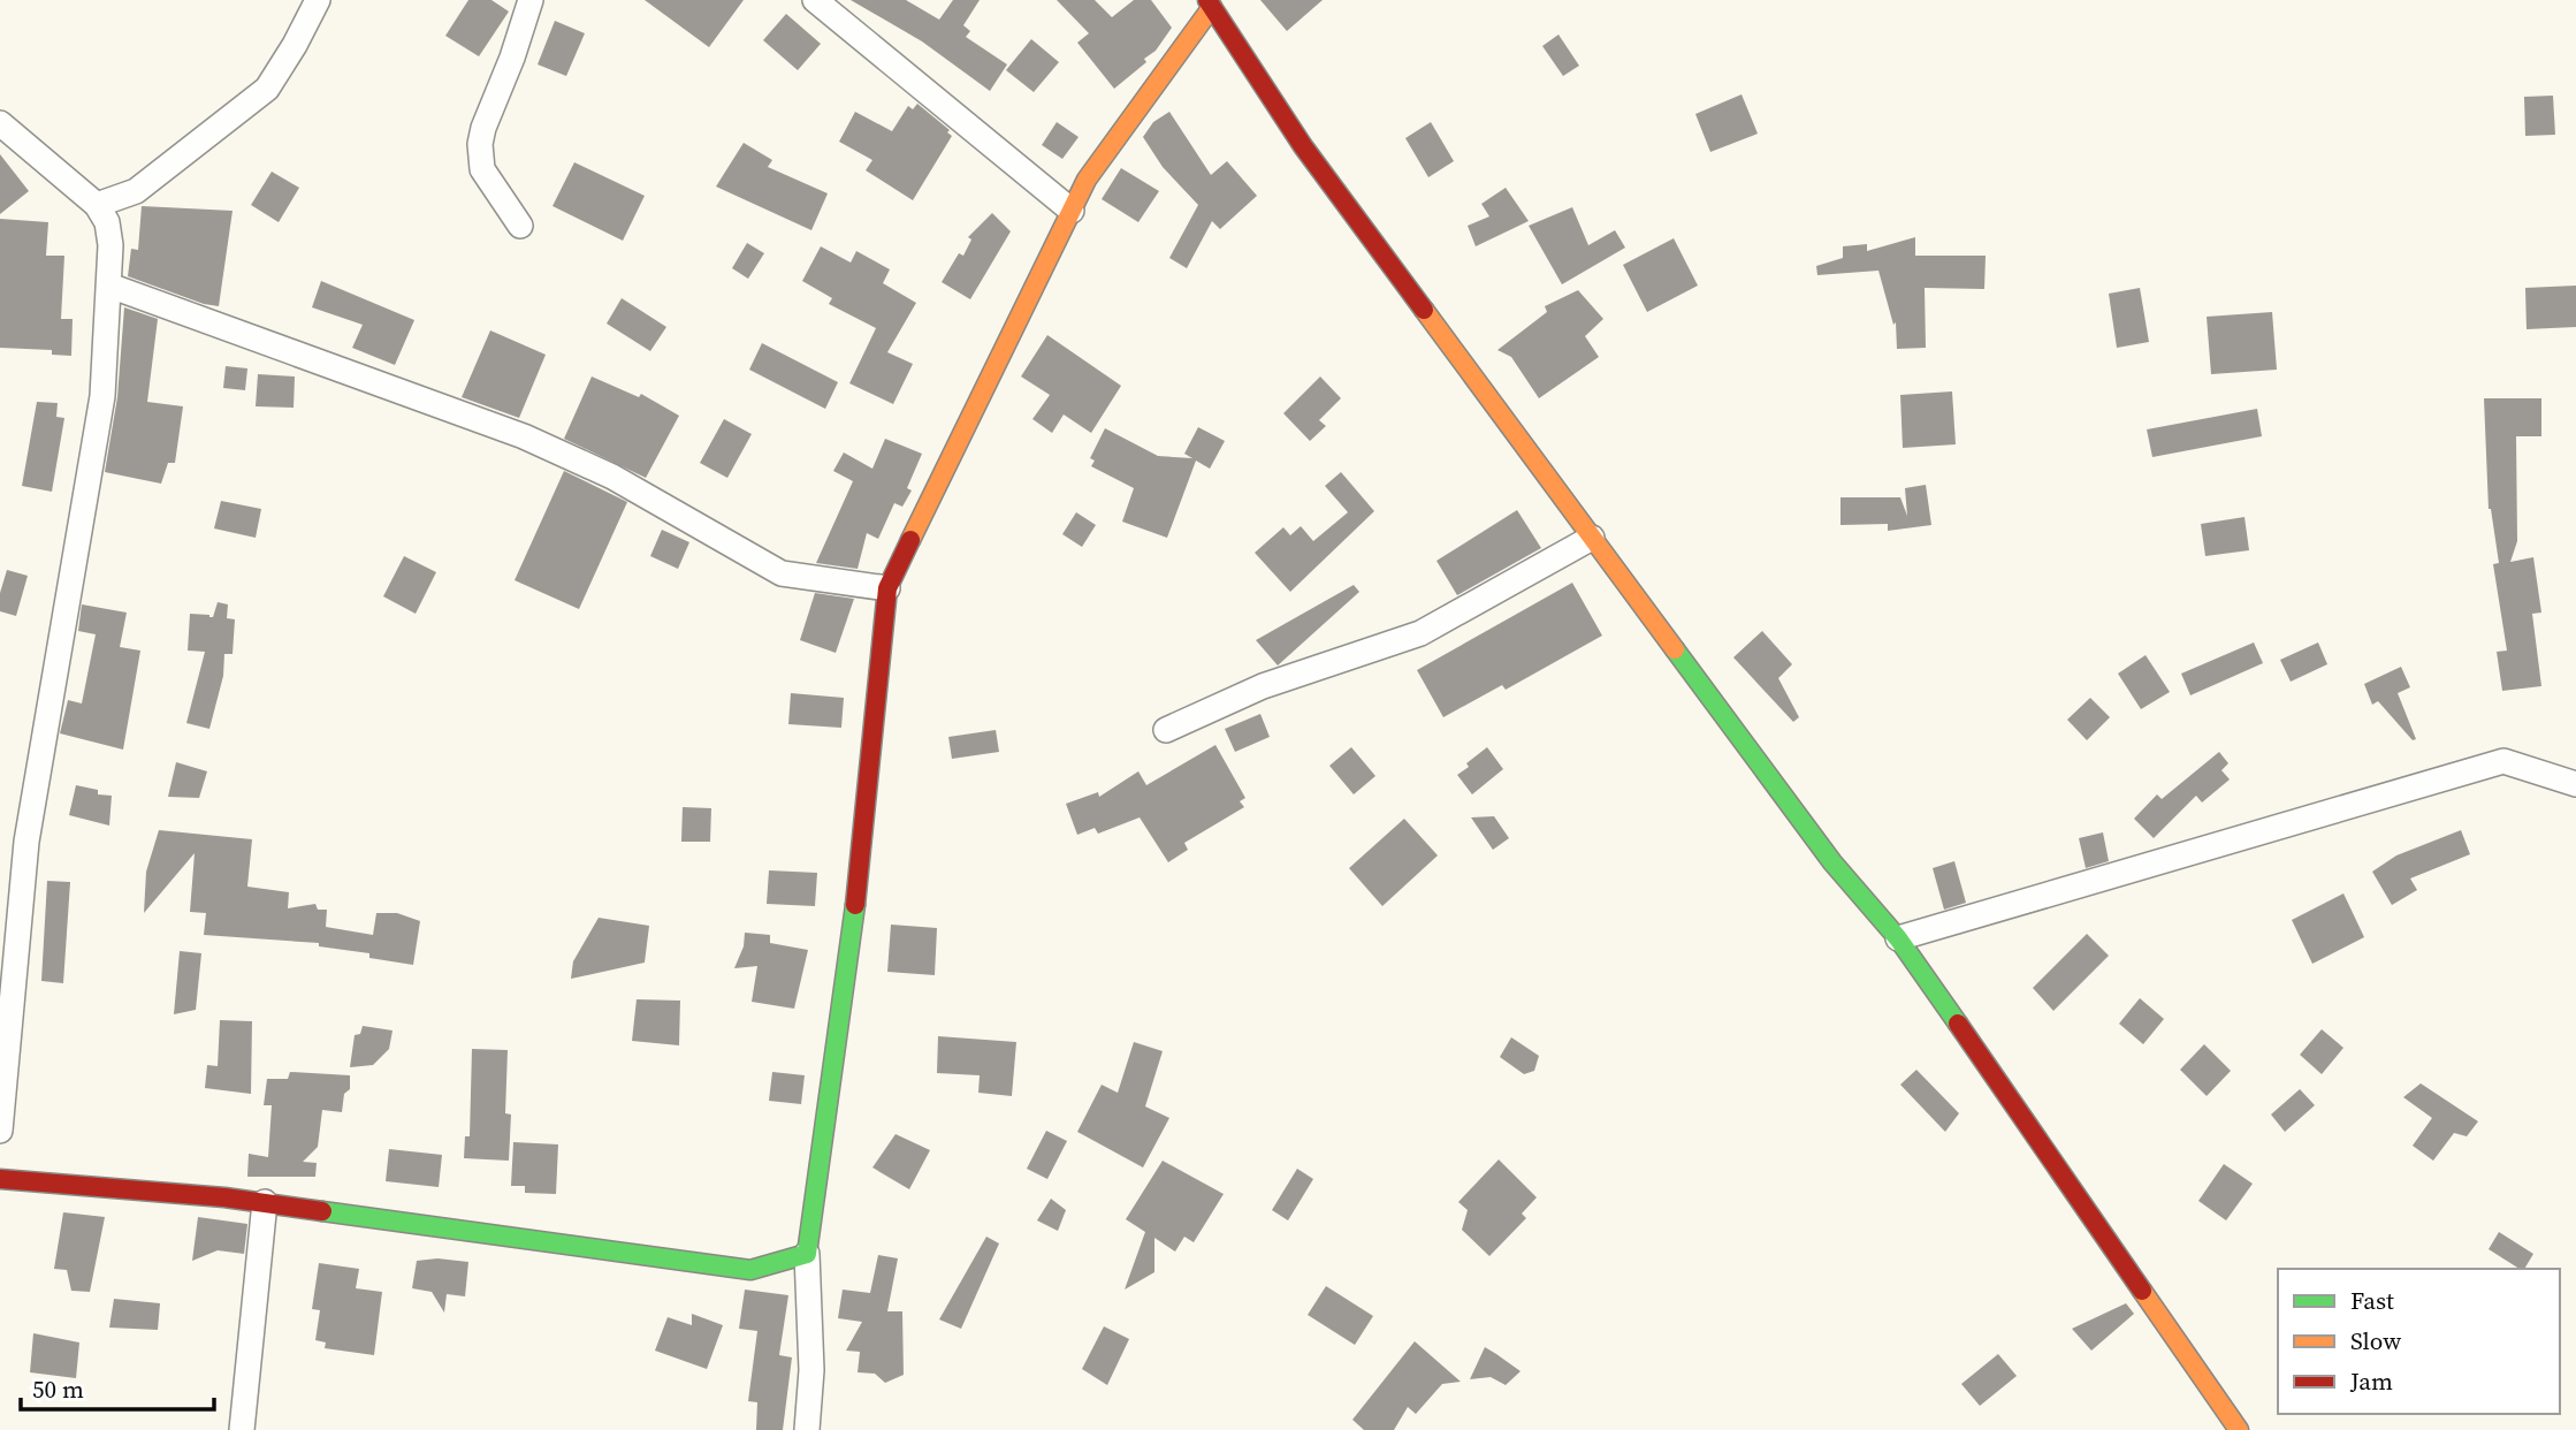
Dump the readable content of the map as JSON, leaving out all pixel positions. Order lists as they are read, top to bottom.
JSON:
{
  "legend": ["Fast", "Slow", "Jam"],
  "scale_bar": "50 m"
}
